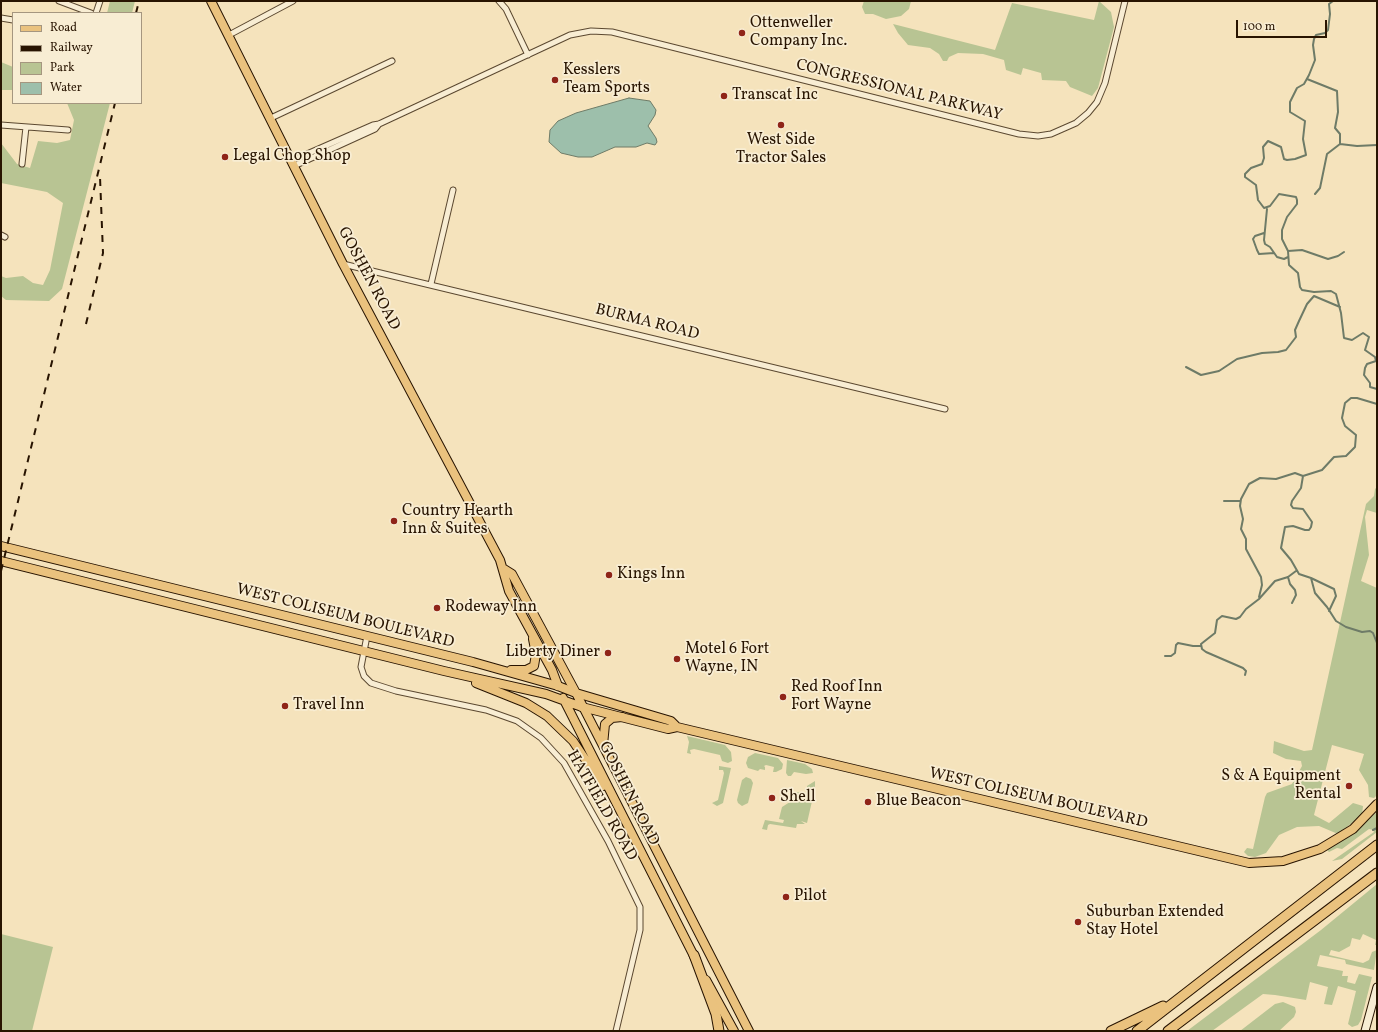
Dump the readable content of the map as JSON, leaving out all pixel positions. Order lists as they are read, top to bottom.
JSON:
{
  "streets": {
    "main road": ["GOSHEN ROAD", "WEST COLISEUM BOULEVARD"],
    "street": ["CONGRESSIONAL PARKWAY", "BURMA ROAD", "HATFIELD ROAD"]
  },
  "crossings": [
    ["CONGRESSIONAL PARKWAY", "GOSHEN ROAD"],
    ["GOSHEN ROAD", "BURMA ROAD"],
    ["GOSHEN ROAD", "WEST COLISEUM BOULEVARD"],
    ["WEST COLISEUM BOULEVARD", "HATFIELD ROAD"]
  ],
  "places": [
    "Ottenweller Company Inc.",
    "Kesslers Team Sports",
    "Transcat Inc",
    "West Side Tractor Sales",
    "Legal Chop Shop",
    "Country Hearth Inn & Suites",
    "Kings Inn",
    "Rodeway Inn",
    "Liberty Diner",
    "Motel 6 Fort Wayne, IN",
    "Red Roof Inn Fort Wayne",
    "Travel Inn",
    "S & A Equipment Rental",
    "Shell",
    "Blue Beacon",
    "Pilot",
    "Suburban Extended Stay Hotel"
  ],
  "legend": [
    "Road",
    "Railway",
    "Park",
    "Water"
  ],
  "scale_bar": "100 m"
}
